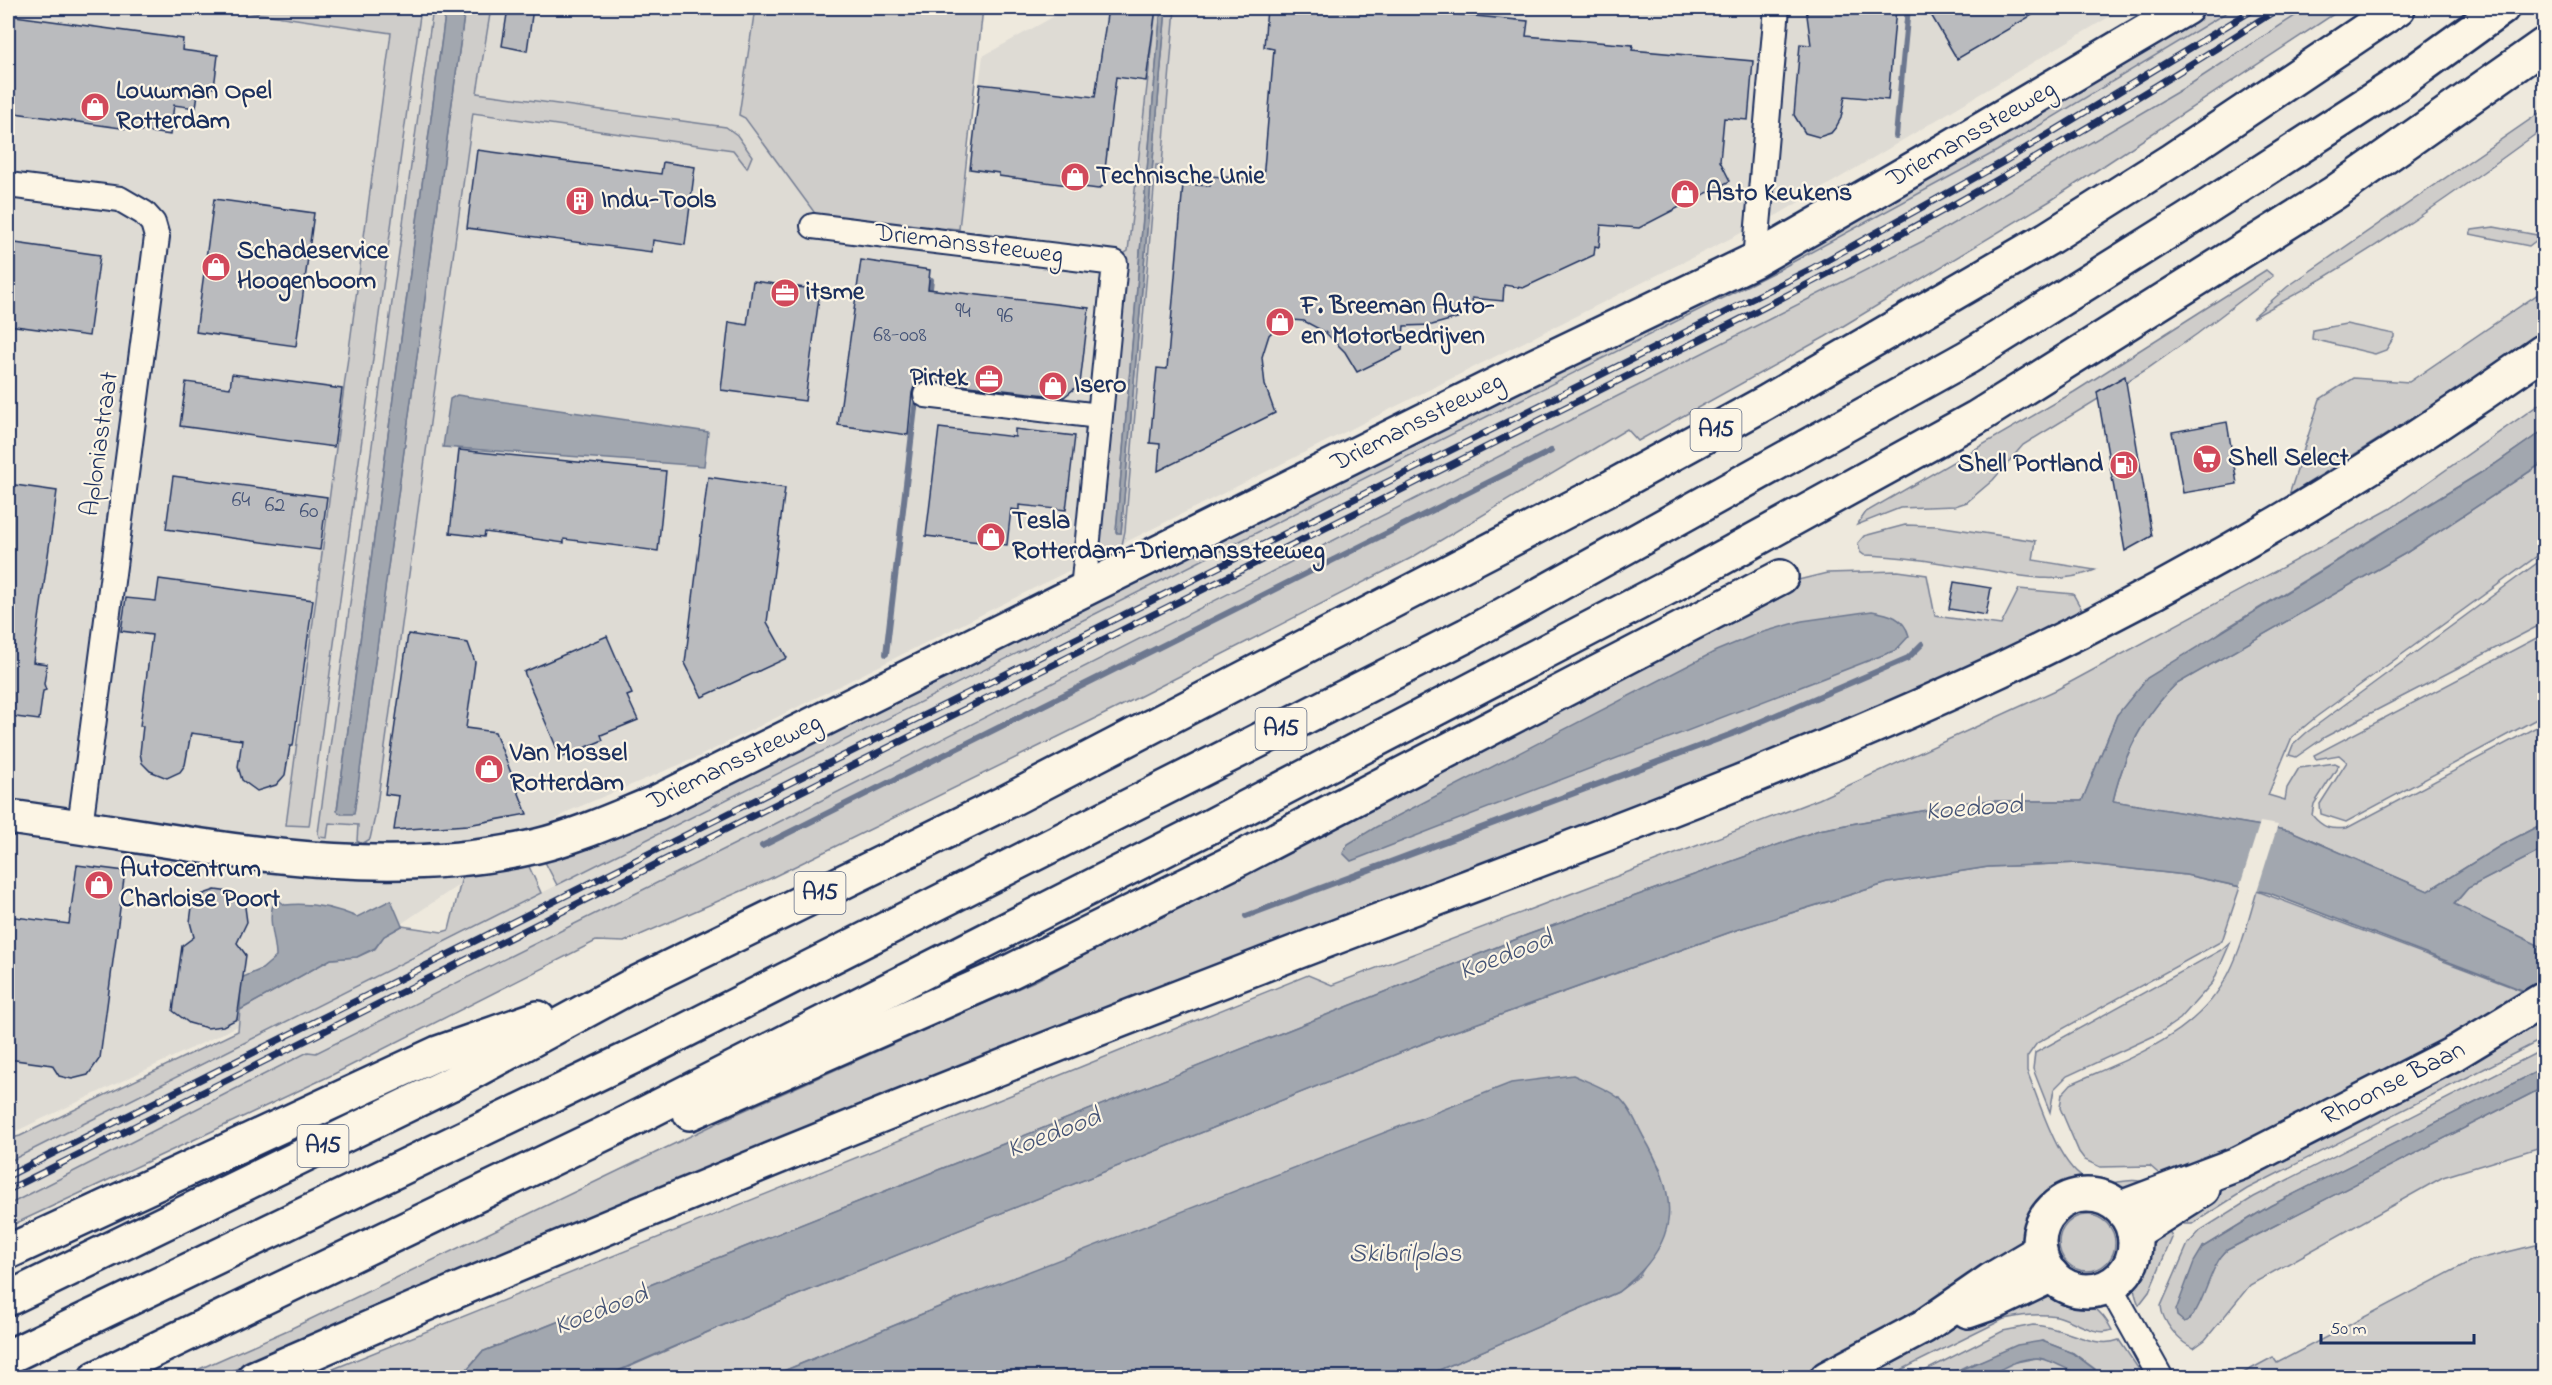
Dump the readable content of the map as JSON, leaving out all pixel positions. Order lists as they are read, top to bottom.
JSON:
{
  "streets": {
    "main road": ["Driemanssteeweg", "A15", "Rhoonse Baan"],
    "street": ["Aploniastraat"]
  },
  "crossings": [
    ["Driemanssteeweg", "Aploniastraat"]
  ],
  "water": ["Koedood", "Skibrilplas"],
  "places": {
    "shop": [
      "Louwman Opel Rotterdam",
      "Technische Unie",
      "Asto Keukens",
      "Schadeservice Hoogenboom",
      "F. Breeman Auto- en Motorbedrijven",
      "Isero",
      "Tesla Rotterdam-Driemanssteeweg",
      "Van Mossel Rotterdam",
      "Autocentrum Charloise Poort"
    ],
    "building": ["Indu-Tools"],
    "office": ["itsme", "Pirtek"],
    "supermarket": ["Shell Select"],
    "fuel station": ["Shell Portland"]
  },
  "house_numbers": [
    "94",
    "96",
    "68-008",
    "64",
    "62",
    "60"
  ],
  "scale_bar": "50 m"
}
